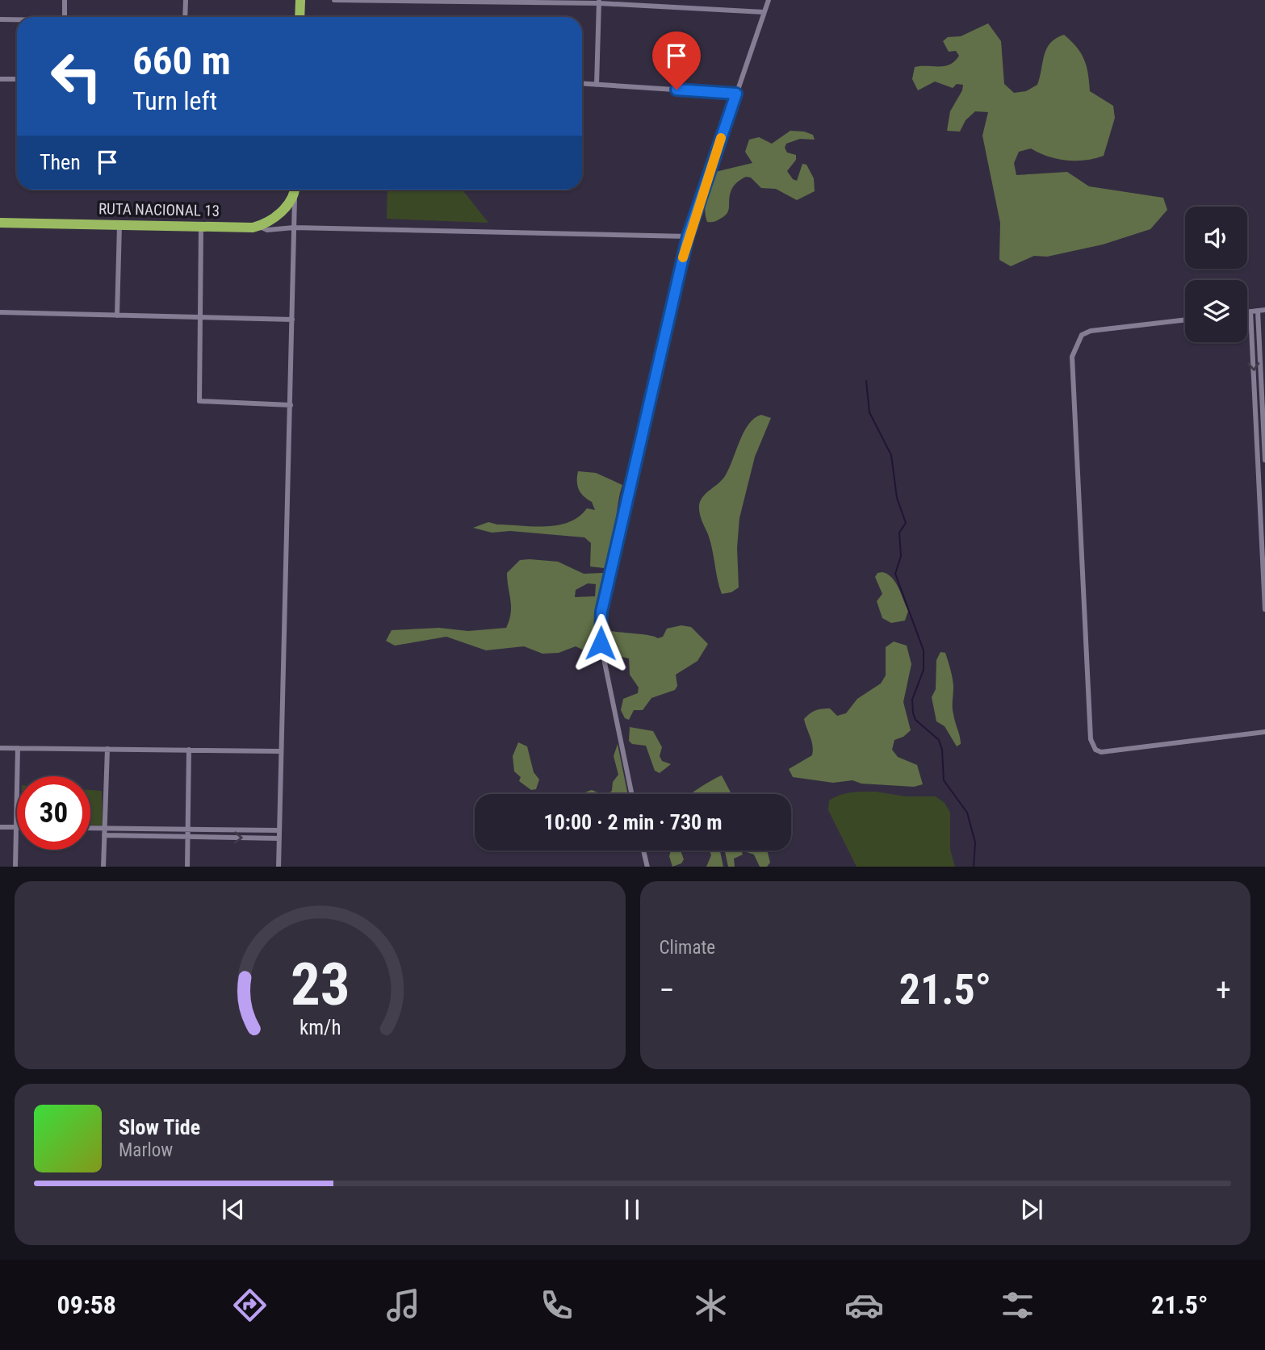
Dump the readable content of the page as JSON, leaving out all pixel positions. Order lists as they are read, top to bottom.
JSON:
{
  "streets": {
    "highway": ["RUTA NACIONAL 13"]
  },
  "page": {
    "turn": ["660 m", "Turn left"],
    "then": "Then",
    "limit": "30",
    "trip": "10:00 · 2 min · 730 m",
    "tile": "Climate",
    "heat": ["−", "21.5°", "+"],
    "song": ["Slow Tide", "Marlow"],
    "tabs": ["09:58", "21.5°"],
    "gauge": ["23", "km/h"]
  }
}
